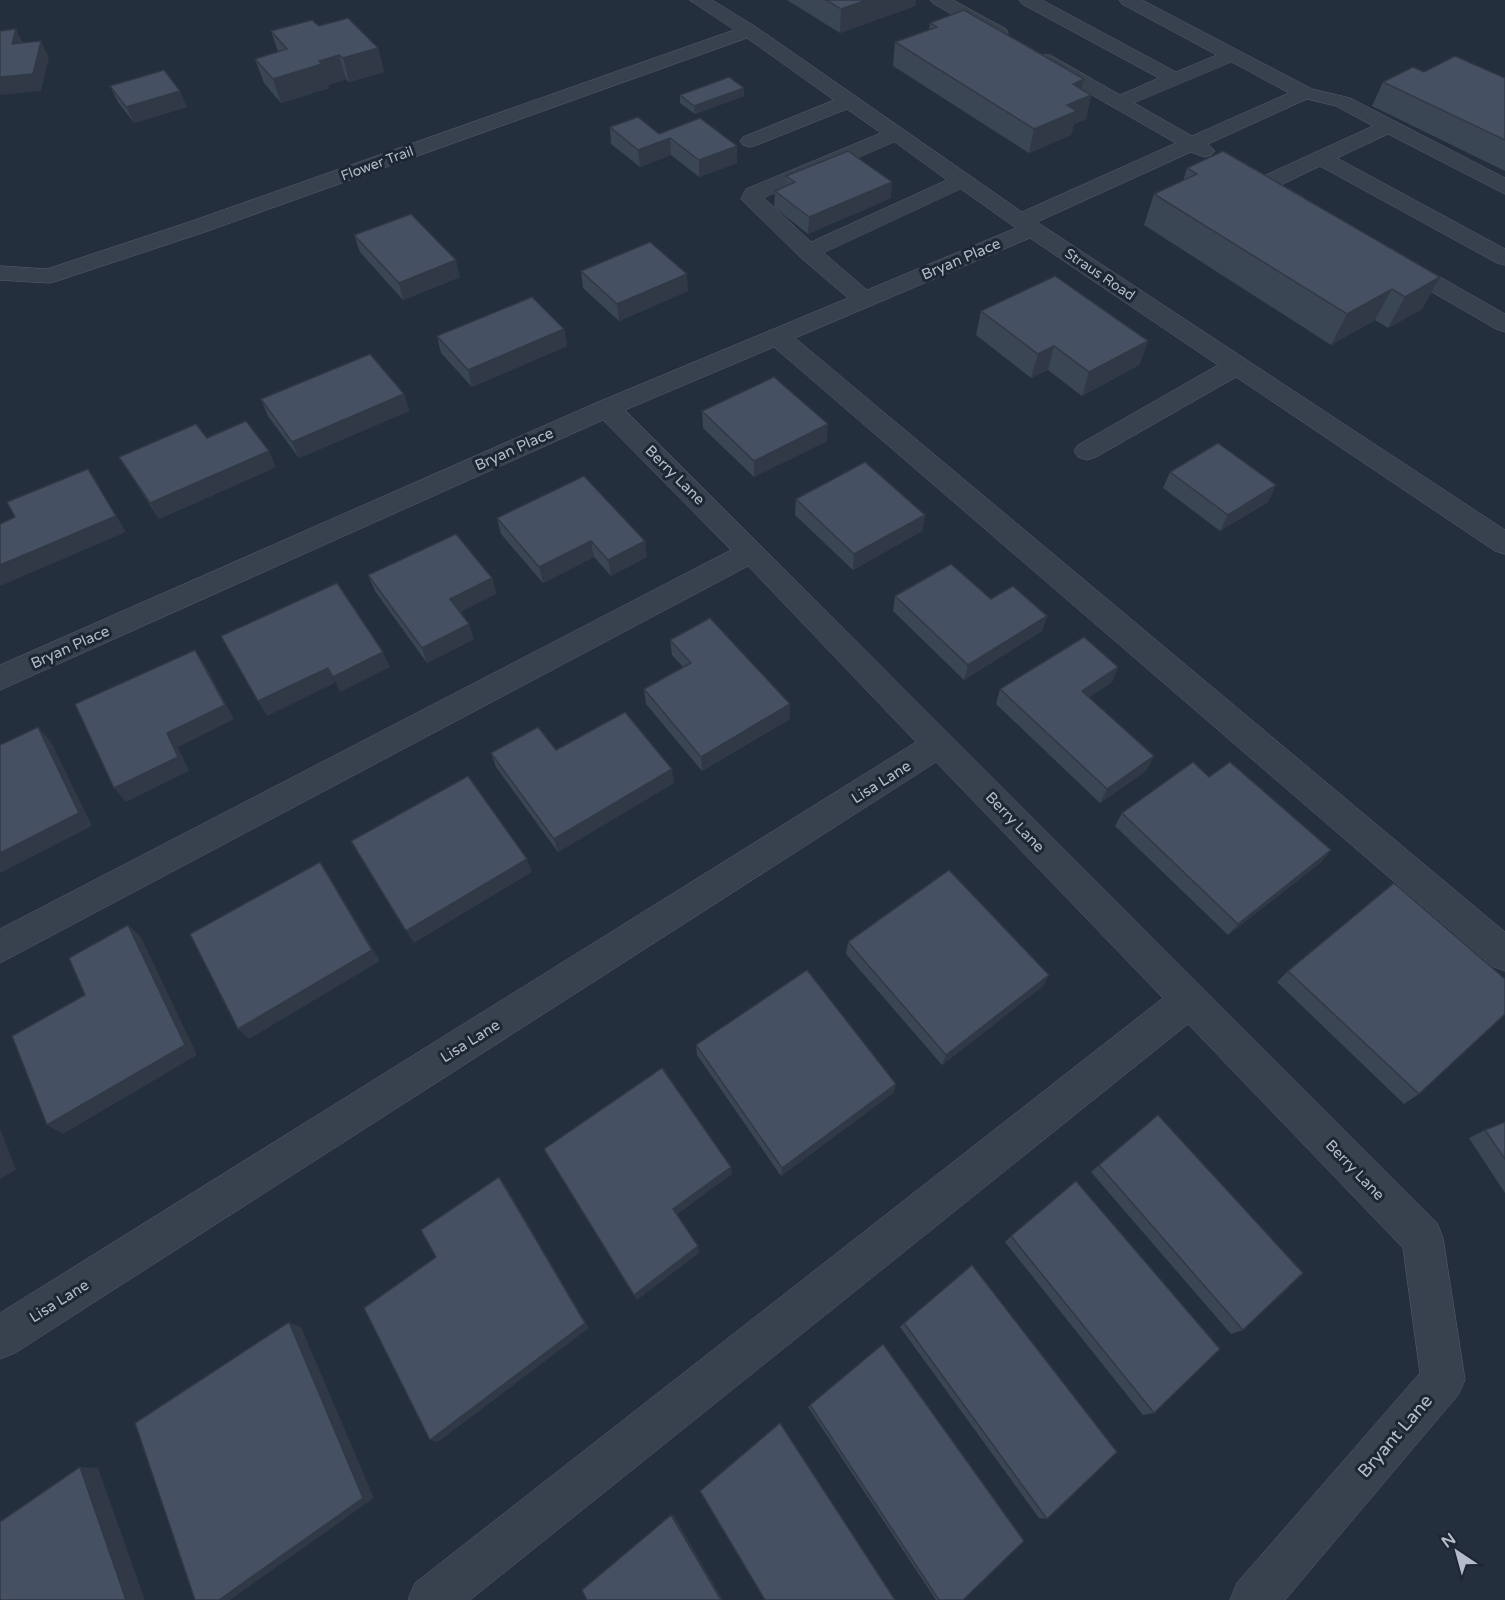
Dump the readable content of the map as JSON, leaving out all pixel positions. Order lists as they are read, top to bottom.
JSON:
{
  "streets": {
    "street": [
      "Flower Trail",
      "Bryan Place",
      "Straus Road",
      "Berry Lane",
      "Lisa Lane",
      "Bryant Lane"
    ]
  },
  "crossings": [
    ["Flower Trail", "Straus Road"],
    ["Bryan Place", "Straus Road"],
    ["Bryan Place", "Berry Lane"],
    ["Berry Lane", "Lisa Lane"],
    ["Berry Lane", "Bryant Lane"]
  ],
  "north": "top left"
}
